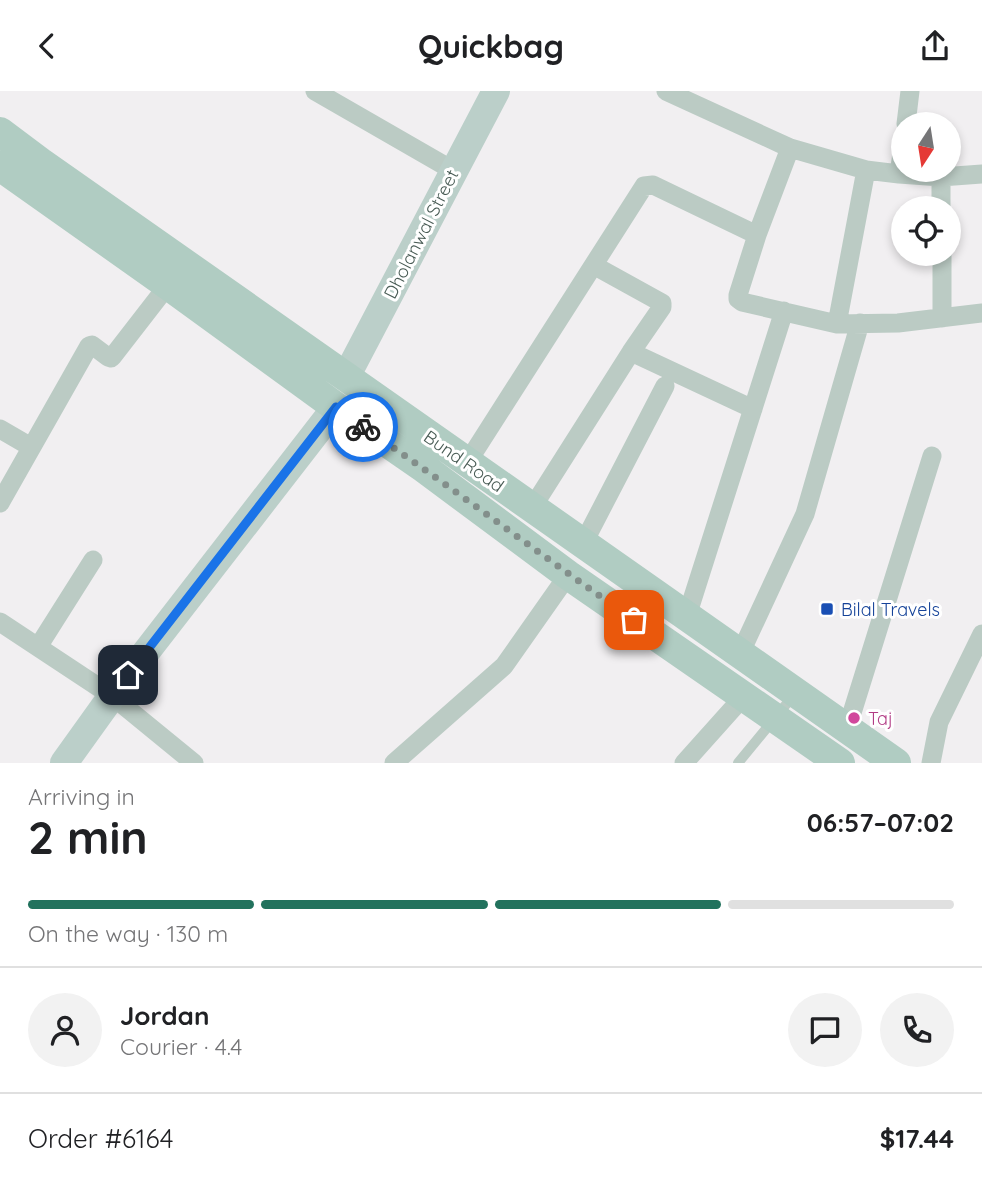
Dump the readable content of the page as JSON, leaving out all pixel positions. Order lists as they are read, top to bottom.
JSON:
{
  "streets": {
    "main road": ["Bund Road"],
    "street": ["Dholanwal Street"]
  },
  "crossings": [
    ["Dholanwal Street", "Bund Road"]
  ],
  "places": {
    "transit": ["Bilal Travels"],
    "other": ["Taj"]
  },
  "north": "bottom",
  "page": {
    "header": "Quickbag",
    "heading": ["2 min", "Arriving in", "06:57–07:02"],
    "panel": [
      "Jordan",
      "Courier · 4.4",
      "Order #6164",
      "$17.44"
    ],
    "bar": "On the way · 130 m"
  }
}
